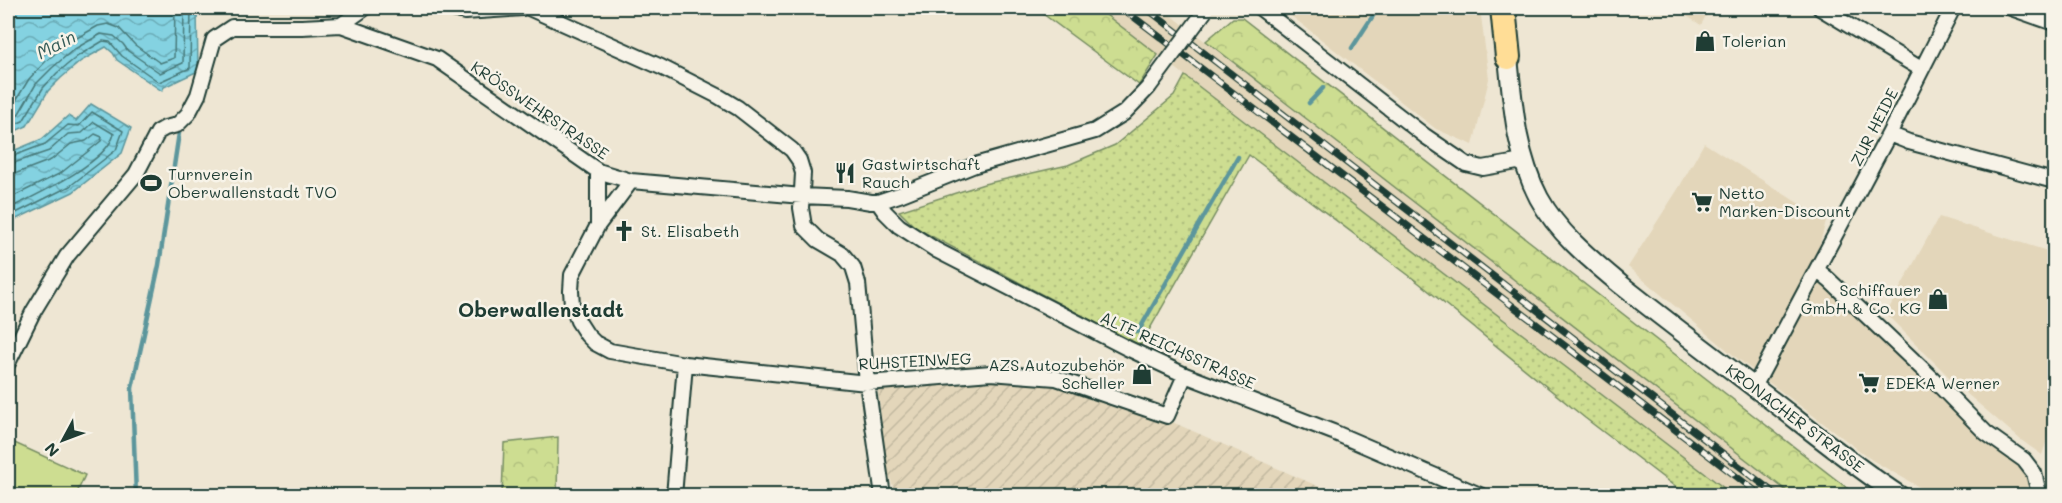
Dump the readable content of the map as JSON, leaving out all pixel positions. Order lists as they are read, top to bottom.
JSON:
{
  "streets": {
    "street": [
      "KRÖSSWEHRSTRASSE",
      "ZUR HEIDE",
      "ALTE REICHSSTRASSE",
      "RUHSTEINWEG",
      "KRONACHER STRASSE"
    ]
  },
  "crossings": [
    ["KRÖSSWEHRSTRASSE", "ALTE REICHSSTRASSE"],
    ["ZUR HEIDE", "KRONACHER STRASSE"],
    ["ALTE REICHSSTRASSE", "RUHSTEINWEG"]
  ],
  "districts": ["Oberwallenstadt"],
  "water": ["Main"],
  "places": {
    "shop": ["Tolerian", "Schiffauer GmbH & Co. KG", "AZS Autozubehör Scheller"],
    "restaurant": ["Gastwirtschaft Rauch"],
    "sports": ["Turnverein Oberwallenstadt TVO"],
    "supermarket": ["Netto Marken-Discount", "EDEKA Werner"],
    "church": ["St. Elisabeth"]
  },
  "north": "bottom left"
}
